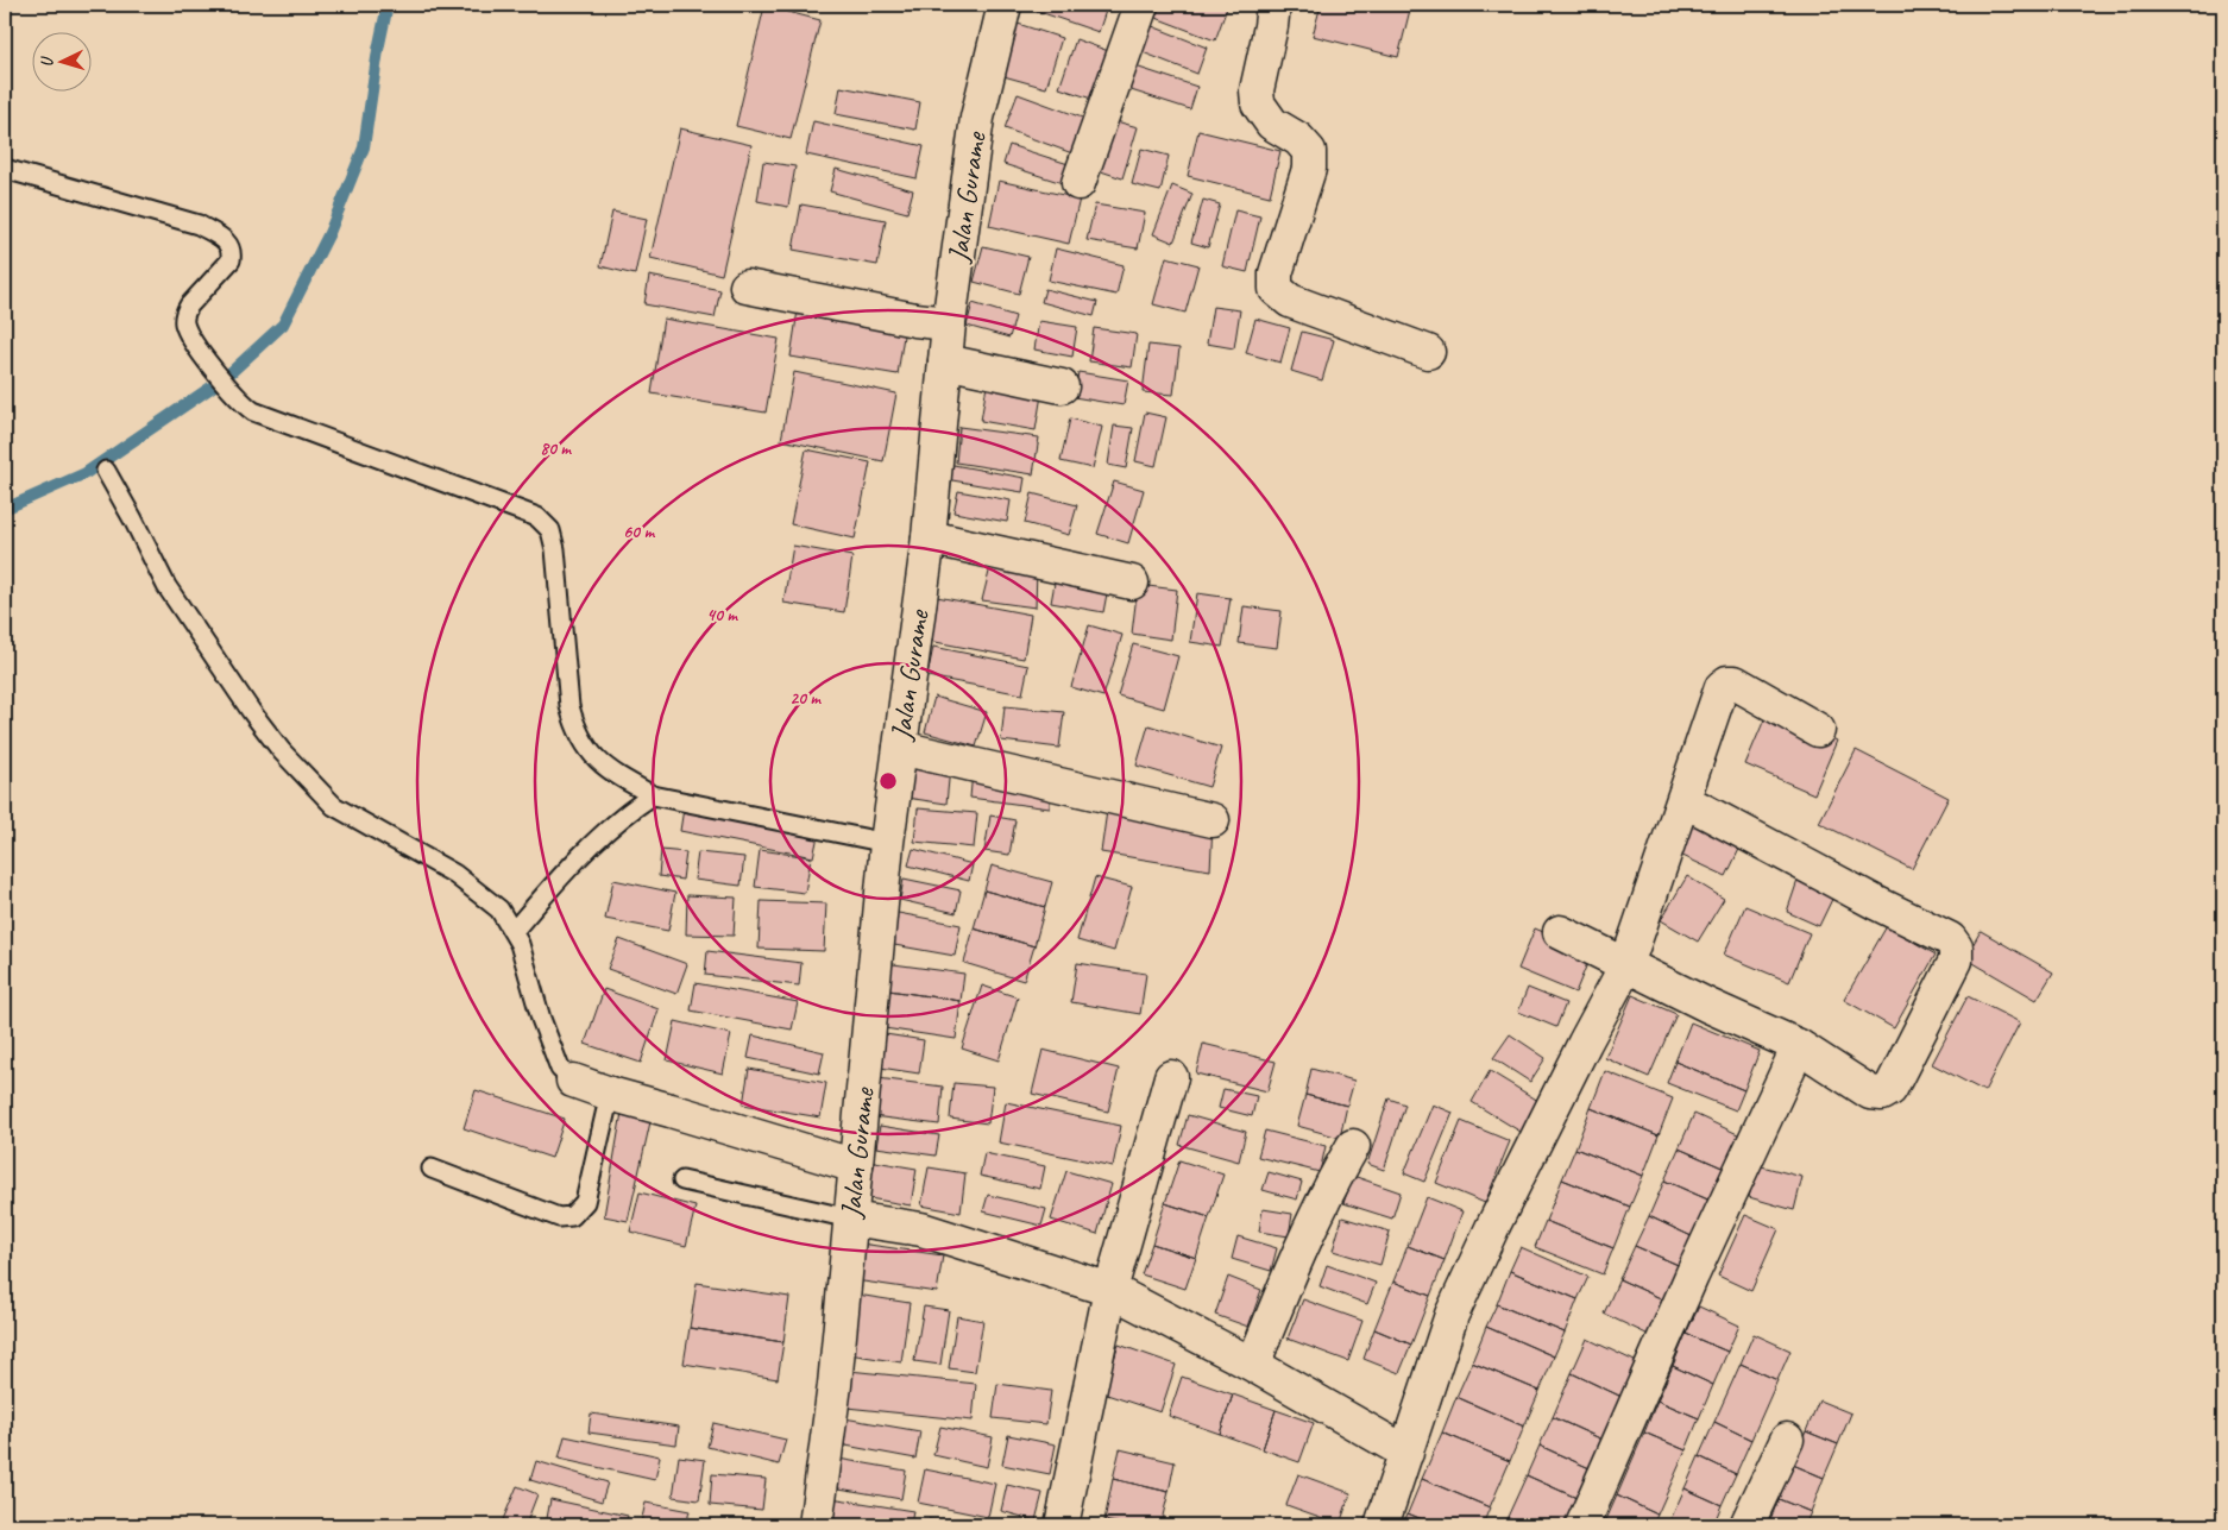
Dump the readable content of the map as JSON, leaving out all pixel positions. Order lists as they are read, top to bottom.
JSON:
{
  "streets": {
    "street": ["Jalan Gurame"]
  },
  "north": "left",
  "rings": [
    "80 m",
    "60 m",
    "40 m",
    "20 m"
  ]
}
